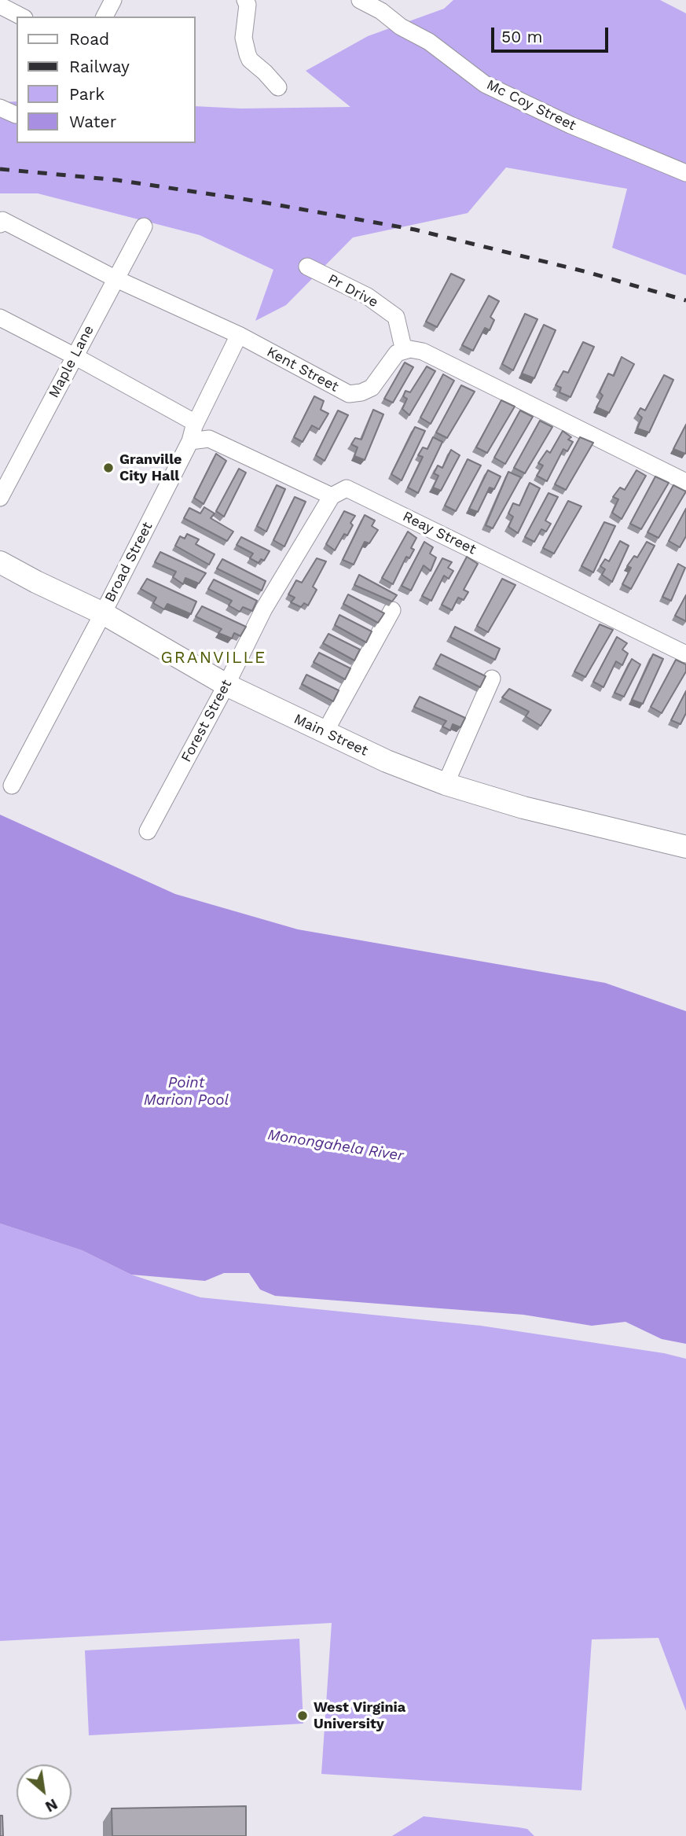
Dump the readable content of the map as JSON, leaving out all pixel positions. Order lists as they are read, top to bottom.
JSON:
{
  "streets": {
    "main road": ["Main Street"],
    "street": [
      "Mc Coy Street",
      "Pr Drive",
      "Maple Lane",
      "Kent Street",
      "Reay Street",
      "Broad Street",
      "Forest Street"
    ]
  },
  "crossings": [
    ["Pr Drive", "Kent Street"],
    ["Maple Lane", "Kent Street"],
    ["Kent Street", "Broad Street"],
    ["Reay Street", "Forest Street"],
    ["Broad Street", "Main Street"],
    ["Forest Street", "Main Street"]
  ],
  "districts": ["GRANVILLE"],
  "water": ["Point Marion Pool", "Monongahela River"],
  "places": ["Granville City Hall", "West Virginia University"],
  "legend": [
    "Road",
    "Railway",
    "Park",
    "Water"
  ],
  "scale_bar": "50 m",
  "north": "bottom right"
}
